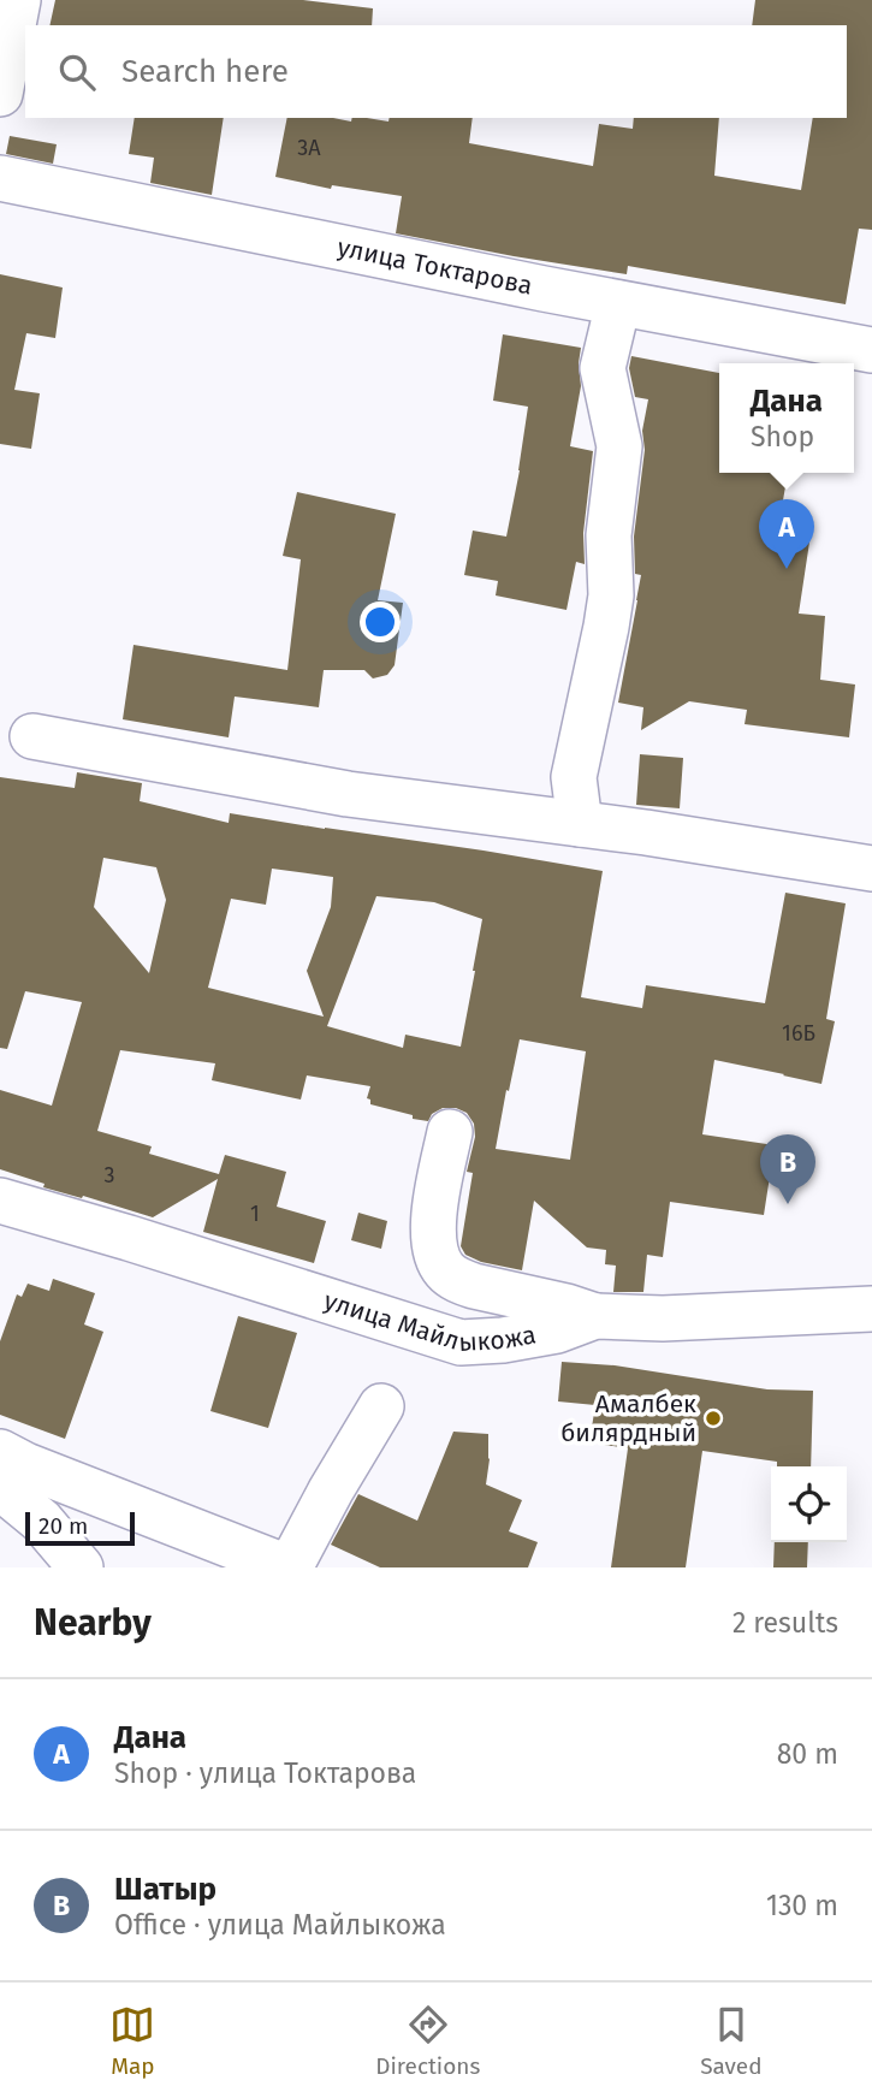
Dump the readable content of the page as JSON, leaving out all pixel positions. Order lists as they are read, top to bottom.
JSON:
{
  "streets": {
    "street": ["улица Токтарова", "улица Майлыкожа"]
  },
  "places": ["Амалбек билярдный"],
  "house_numbers": [
    "3А",
    "16Б",
    "3",
    "1"
  ],
  "scale_bar": "20 m",
  "page": {
    "search": "Search here",
    "popup": ["Дана", "Shop"],
    "pins": ["A", "B"],
    "scale": "20 m",
    "heading": ["Nearby", "2 results"],
    "list": [
      {
        "mark": "A",
        "name": "Дана",
        "note": "Shop · улица Токтарова",
        "value": "80 m"
      },
      {
        "mark": "B",
        "name": "Шатыр",
        "note": "Office · улица Майлыкожа",
        "value": "130 m"
      }
    ],
    "nav": ["Map", "Directions", "Saved"]
  }
}
